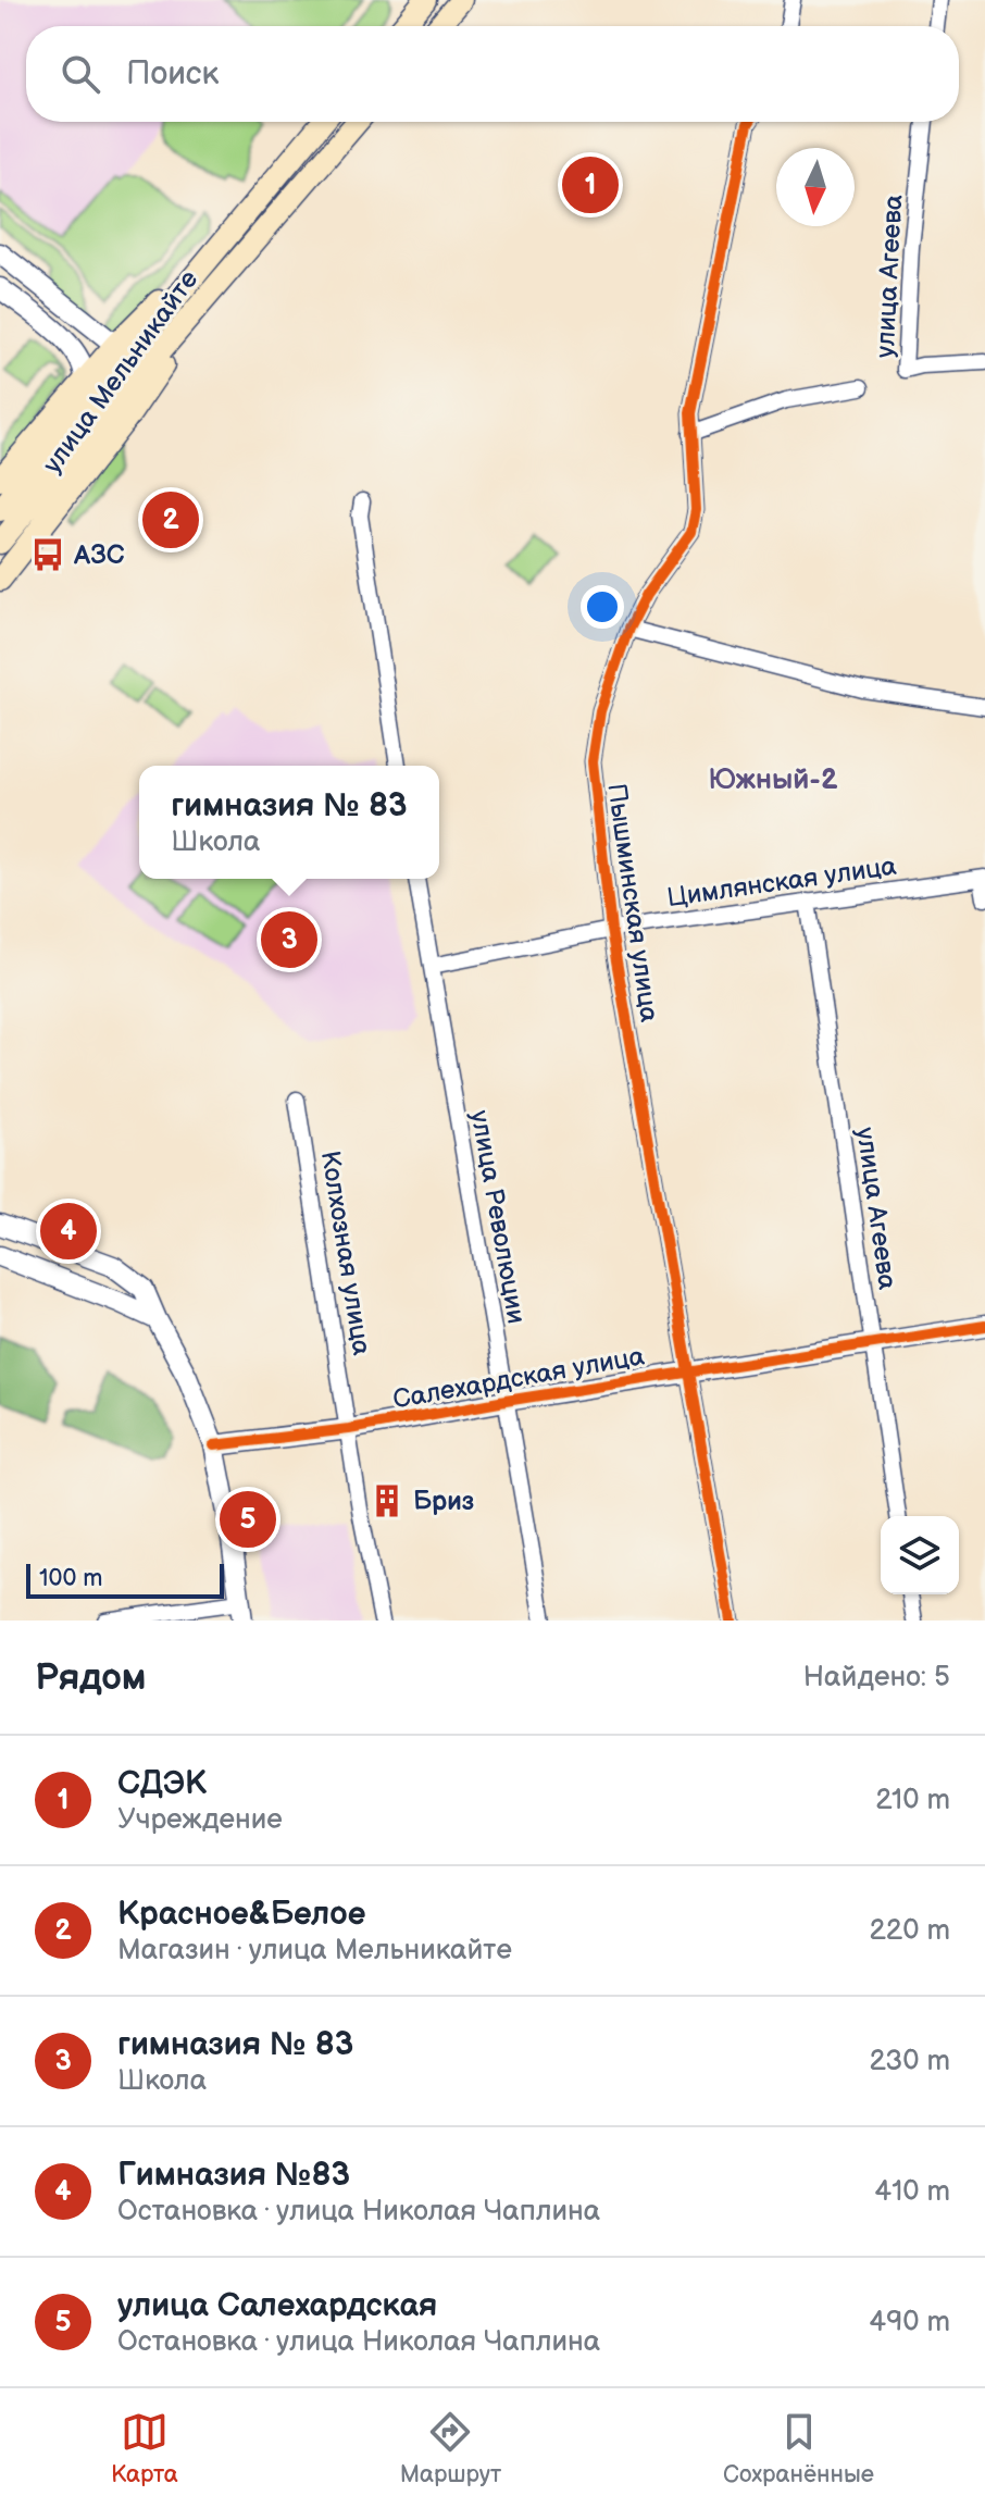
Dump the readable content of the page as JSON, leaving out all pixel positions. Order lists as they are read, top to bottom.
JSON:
{
  "streets": {
    "main road": ["улица Мельникайте"],
    "street": [
      "улица Агеева",
      "Цимлянская улица",
      "Пышминская улица",
      "улица Революции",
      "Колхозная улица",
      "Салехардская улица"
    ]
  },
  "crossings": [
    ["улица Агеева", "Цимлянская улица"],
    ["улица Агеева", "Пышминская улица"],
    ["улица Агеева", "Салехардская улица"],
    ["Цимлянская улица", "Пышминская улица"],
    ["Цимлянская улица", "улица Революции"],
    ["Пышминская улица", "Салехардская улица"],
    ["улица Революции", "Салехардская улица"],
    ["Колхозная улица", "Салехардская улица"]
  ],
  "districts": ["Южный-2"],
  "places": {
    "bus stop": ["АЗС"],
    "building": ["Бриз"]
  },
  "scale_bar": "100 m",
  "north": "bottom",
  "page": {
    "search": "Поиск",
    "pins": [
      "1",
      "2",
      "3",
      "4",
      "5"
    ],
    "popup": ["гимназия № 83", "Школа"],
    "scale": "100 m",
    "heading": ["Рядом", "Найдено: 5"],
    "list": [
      {
        "mark": "1",
        "name": "СДЭК",
        "note": "Учреждение",
        "value": "210 m"
      },
      {
        "mark": "2",
        "name": "Красное&Белое",
        "note": "Магазин · улица Мельникайте",
        "value": "220 m"
      },
      {
        "mark": "3",
        "name": "гимназия № 83",
        "note": "Школа",
        "value": "230 m"
      },
      {
        "mark": "4",
        "name": "Гимназия №83",
        "note": "Остановка · улица Николая Чаплина",
        "value": "410 m"
      },
      {
        "mark": "5",
        "name": "улица Салехардская",
        "note": "Остановка · улица Николая Чаплина",
        "value": "490 m"
      }
    ],
    "nav": ["Карта", "Маршрут", "Сохранённые"]
  }
}
